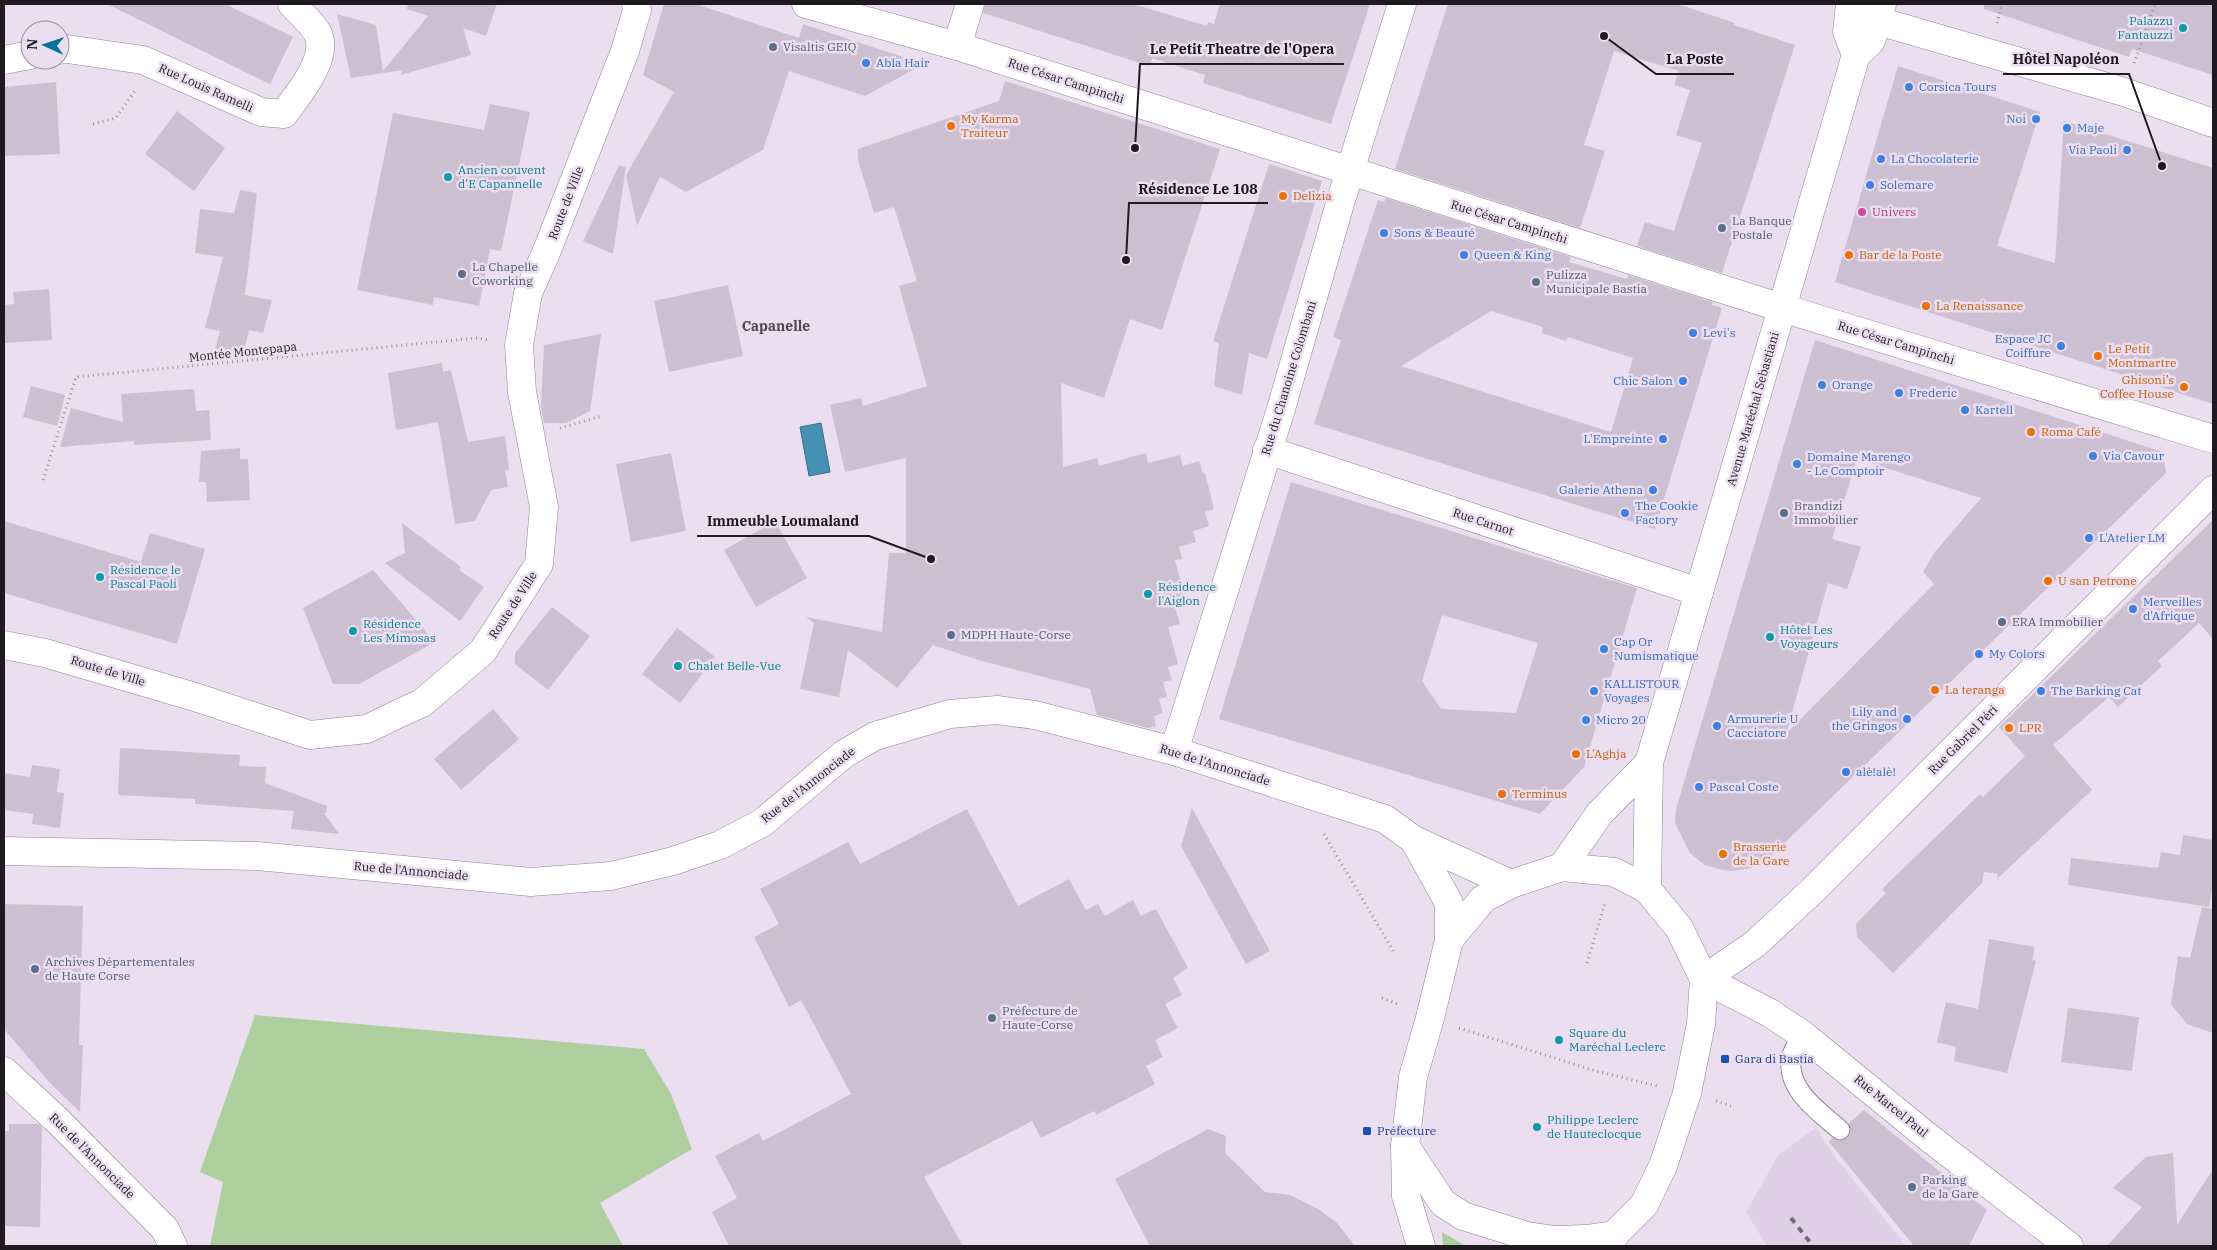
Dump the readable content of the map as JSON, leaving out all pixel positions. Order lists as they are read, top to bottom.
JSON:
{
  "streets": {
    "street": [
      "Rue César Campinchi",
      "Rue Louis Ramelli",
      "Route de Ville",
      "Rue du Chanoine Colombani",
      "Avenue Maréchal Sebastiani",
      "Rue Carnot",
      "Rue Gabriel Péri",
      "Rue de l'Annonciade",
      "Rue Marcel Paul"
    ],
    "path": ["Montée Montepapa"]
  },
  "crossings": [
    ["Rue César Campinchi", "Rue du Chanoine Colombani"],
    ["Rue César Campinchi", "Avenue Maréchal Sebastiani"],
    ["Route de Ville", "Montée Montepapa"],
    ["Rue du Chanoine Colombani", "Rue Carnot"],
    ["Rue du Chanoine Colombani", "Rue de l'Annonciade"],
    ["Avenue Maréchal Sebastiani", "Rue Carnot"],
    ["Rue Gabriel Péri", "Rue Marcel Paul"]
  ],
  "districts": ["Capanelle"],
  "places": {
    "other": [
      "Palazzu Fantauzzi",
      "La Poste",
      "Visaltis GEIQ",
      "Abla Hair",
      "Corsica Tours",
      "Noi",
      "My Karma Traiteur",
      "Maje",
      "Le Petit Theatre de l'Opera",
      "Via Paoli",
      "La Chocolaterie",
      "Hôtel Napoléon",
      "Ancien couvent d'E Capannelle",
      "Solemare",
      "Delizia",
      "Univers",
      "La Banque Postale",
      "Sons & Beauté",
      "Queen & King",
      "Bar de la Poste",
      "Résidence Le 108",
      "La Chapelle Coworking",
      "Pulizza Municipale Bastia",
      "La Renaissance",
      "Levi's",
      "Espace JC Coiffure",
      "Le Petit Montmartre",
      "Chic Salon",
      "Orange",
      "Ghisoni’s Coffee House",
      "Frederic",
      "Kartell",
      "Roma Café",
      "L'Empreinte",
      "Via Cavour",
      "Domaine Marengo - Le Comptoir",
      "Galerie Athena",
      "The Cookie Factory",
      "Brandizi Immobilier",
      "L'Atelier LM",
      "Immeuble Loumaland",
      "Résidence le Pascal Paoli",
      "U san Petrone",
      "Résidence l'Aiglon",
      "Merveilles d'Afrique",
      "ERA Immobilier",
      "Résidence Les Mimosas",
      "MDPH Haute-Corse",
      "Hôtel Les Voyageurs",
      "Cap Or Numismatique",
      "My Colors",
      "Chalet Belle-Vue",
      "La teranga",
      "KALLISTOUR Voyages",
      "The Barking Cat",
      "Lily and the Gringos",
      "Micro 20",
      "Armurerie U Cacciatore",
      "LPR",
      "L'Aghja",
      "alè!alè!",
      "Pascal Coste",
      "Terminus",
      "Brasserie de la Gare",
      "Archives Départementales de Haute Corse",
      "Préfecture de Haute-Corse",
      "Square du Maréchal Leclerc",
      "Philippe Leclerc de Hauteclocque",
      "Parking de la Gare"
    ],
    "transit": ["Gara di Bastia", "Préfecture"]
  },
  "north": "left"
}
